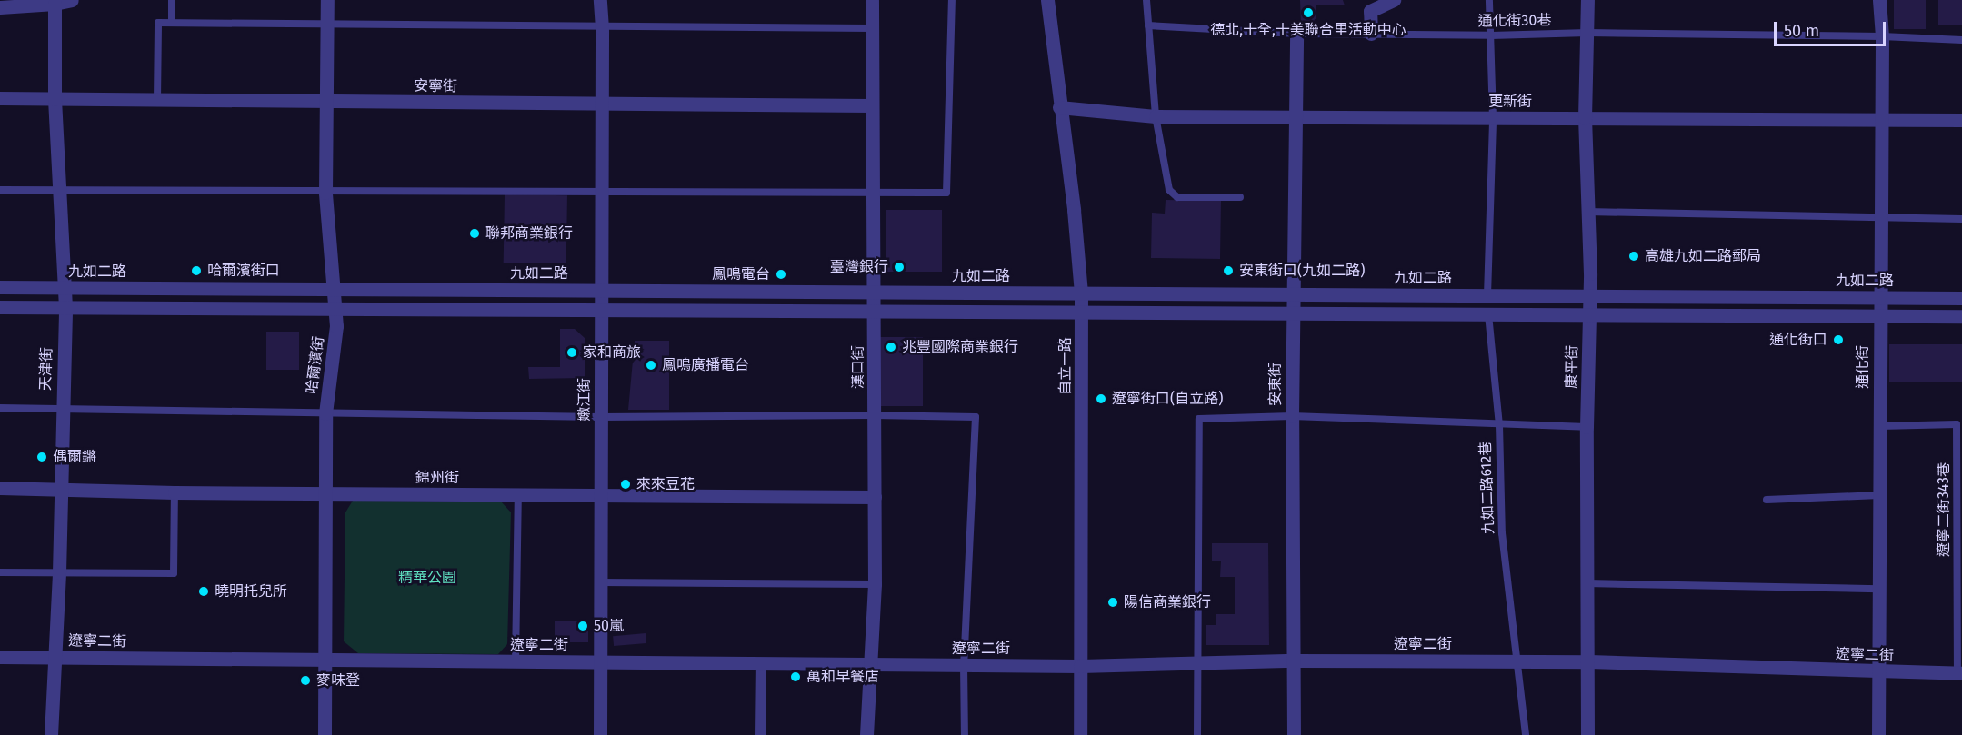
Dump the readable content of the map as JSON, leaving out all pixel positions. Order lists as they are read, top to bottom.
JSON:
{
  "streets": {
    "street": [
      "安寧街",
      "更新街",
      "九如二路",
      "哈爾濱街",
      "自立一路",
      "漢口街",
      "康平街",
      "通化街",
      "天津街",
      "安東街",
      "嫩江街",
      "錦州街",
      "遼寧二街"
    ],
    "lane": ["通化街30巷", "九如二路612巷", "遼寧二街343巷"]
  },
  "crossings": [
    ["通化街30巷", "康平街"],
    ["通化街30巷", "通化街"],
    ["通化街30巷", "安東街"],
    ["安寧街", "哈爾濱街"],
    ["安寧街", "漢口街"],
    ["安寧街", "天津街"],
    ["安寧街", "嫩江街"],
    ["更新街", "自立一路"],
    ["更新街", "康平街"],
    ["更新街", "通化街"],
    ["更新街", "安東街"],
    ["九如二路", "哈爾濱街"],
    ["九如二路", "自立一路"],
    ["九如二路", "漢口街"],
    ["九如二路", "康平街"],
    ["九如二路", "通化街"],
    ["九如二路", "天津街"],
    ["九如二路", "安東街"],
    ["九如二路", "嫩江街"],
    ["哈爾濱街", "錦州街"],
    ["哈爾濱街", "遼寧二街"],
    ["自立一路", "遼寧二街"],
    ["漢口街", "錦州街"],
    ["漢口街", "遼寧二街"],
    ["康平街", "遼寧二街"],
    ["通化街", "遼寧二街343巷"],
    ["通化街", "遼寧二街"],
    ["天津街", "錦州街"],
    ["天津街", "遼寧二街"],
    ["安東街", "遼寧二街"],
    ["嫩江街", "錦州街"],
    ["嫩江街", "遼寧二街"],
    ["九如二路612巷", "遼寧二街"],
    ["遼寧二街343巷", "遼寧二街"]
  ],
  "parks": ["精華公園"],
  "places": [
    "德北,十全,十美聯合里活動中心",
    "聯邦商業銀行",
    "高雄九如二路郵局",
    "臺灣銀行",
    "哈爾濱街口",
    "安東街口(九如二路)",
    "鳳鳴電台",
    "通化街口",
    "兆豐國際商業銀行",
    "家和商旅",
    "鳳鳴廣播電台",
    "遼寧街口(自立路)",
    "偶爾鏘",
    "來來豆花",
    "曉明托兒所",
    "陽信商業銀行",
    "50嵐",
    "萬和早餐店",
    "麥味登"
  ],
  "scale_bar": "50 m"
}
